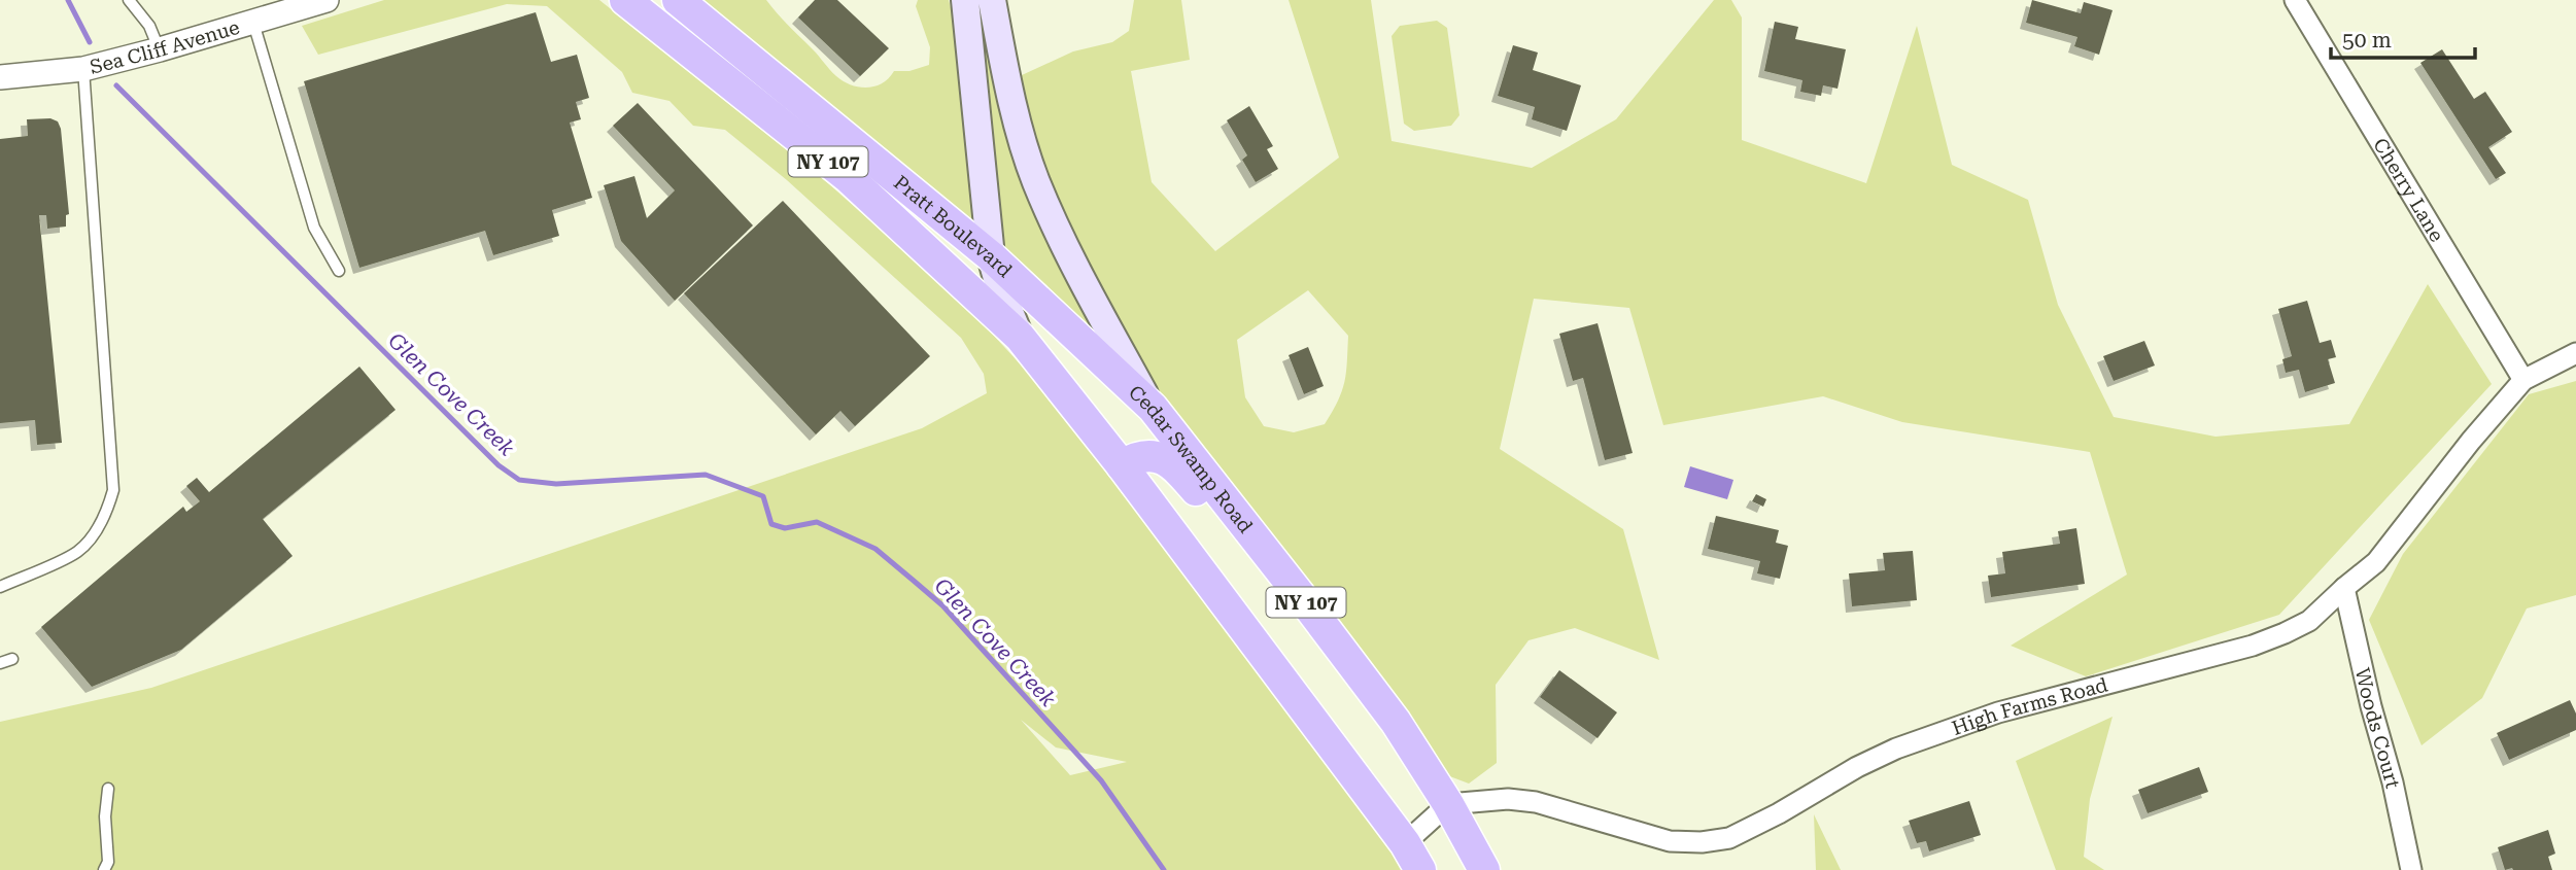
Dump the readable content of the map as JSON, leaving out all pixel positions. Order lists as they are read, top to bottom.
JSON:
{
  "streets": {
    "main road": ["NY 107", "Pratt Boulevard", "Cedar Swamp Road"],
    "street": [
      "Sea Cliff Avenue",
      "Cherry Lane",
      "High Farms Road",
      "Woods Court"
    ]
  },
  "crossings": [
    ["NY 107", "Pratt Boulevard"],
    ["Cherry Lane", "High Farms Road"],
    ["Pratt Boulevard", "Cedar Swamp Road"],
    ["Cedar Swamp Road", "High Farms Road"],
    ["High Farms Road", "Woods Court"]
  ],
  "water": ["Glen Cove Creek"],
  "scale_bar": "50 m"
}
